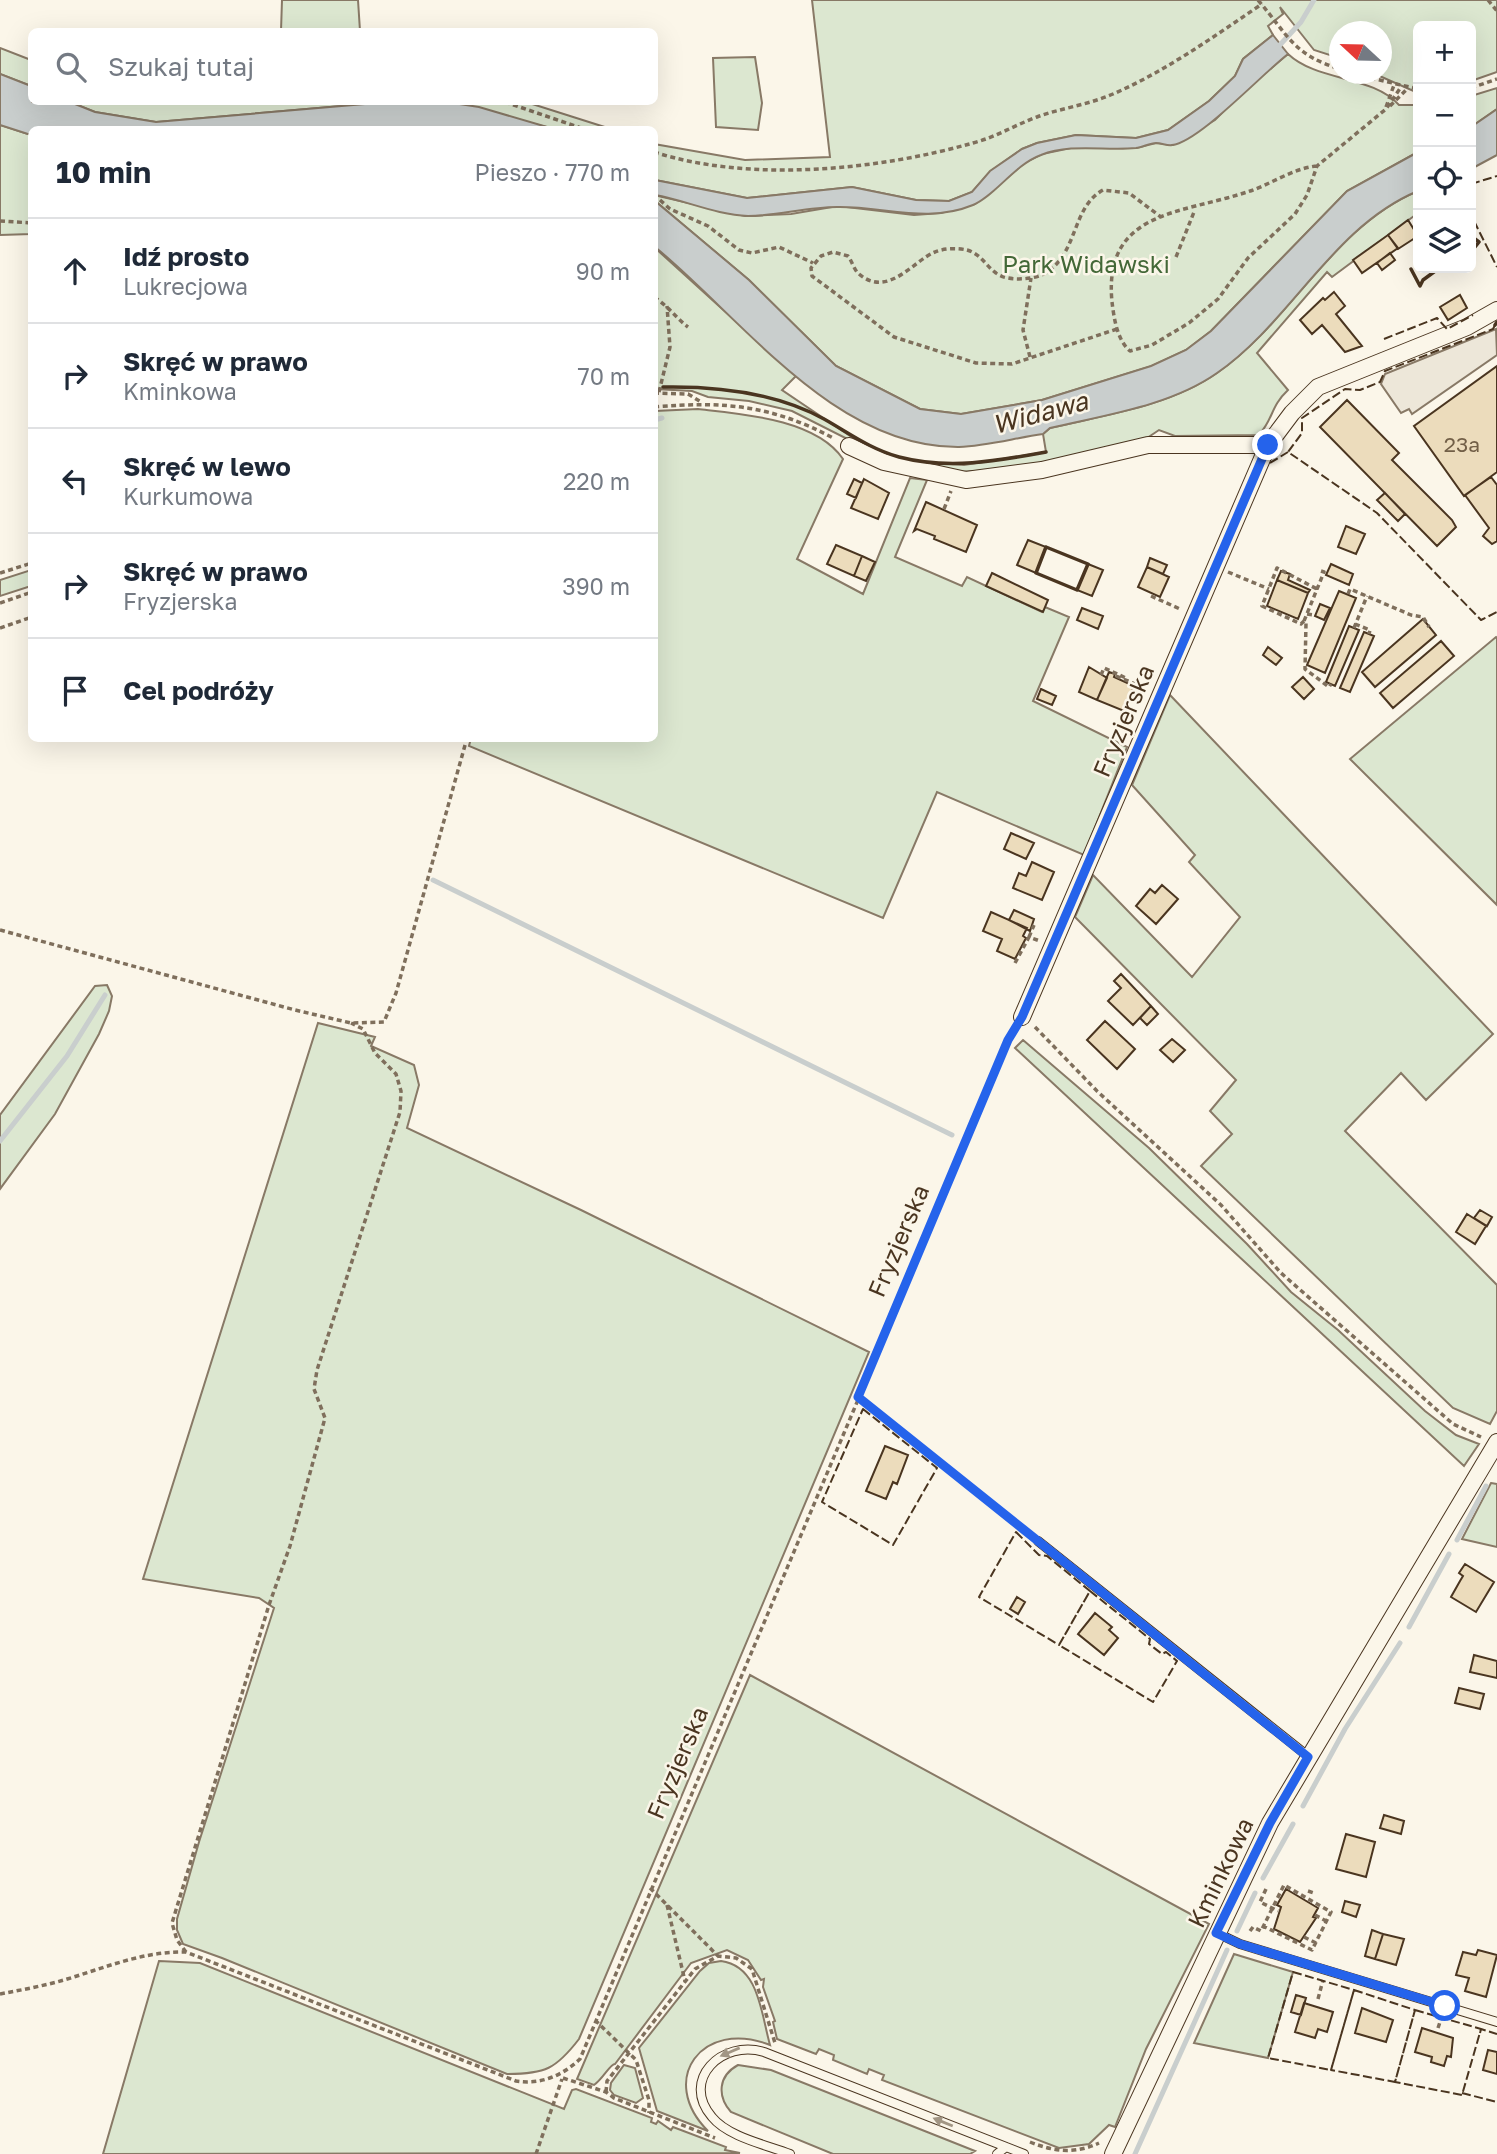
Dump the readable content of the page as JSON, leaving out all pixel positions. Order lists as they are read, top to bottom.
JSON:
{
  "streets": {
    "street": ["Fryzjerska", "Kminkowa"]
  },
  "water": ["Widawa"],
  "parks": ["Park Widawski"],
  "house_numbers": ["23a"],
  "north": "left",
  "page": {
    "map_buttons": ["+", "−"],
    "search": "Szukaj tutaj",
    "heading": ["10 min", "Pieszo · 770 m"],
    "list": [
      ["Idź prosto", "Lukrecjowa", "90 m"],
      ["Skręć w prawo", "Kminkowa", "70 m"],
      ["Skręć w lewo", "Kurkumowa", "220 m"],
      ["Skręć w prawo", "Fryzjerska", "390 m"],
      "Cel podróży"
    ]
  }
}
